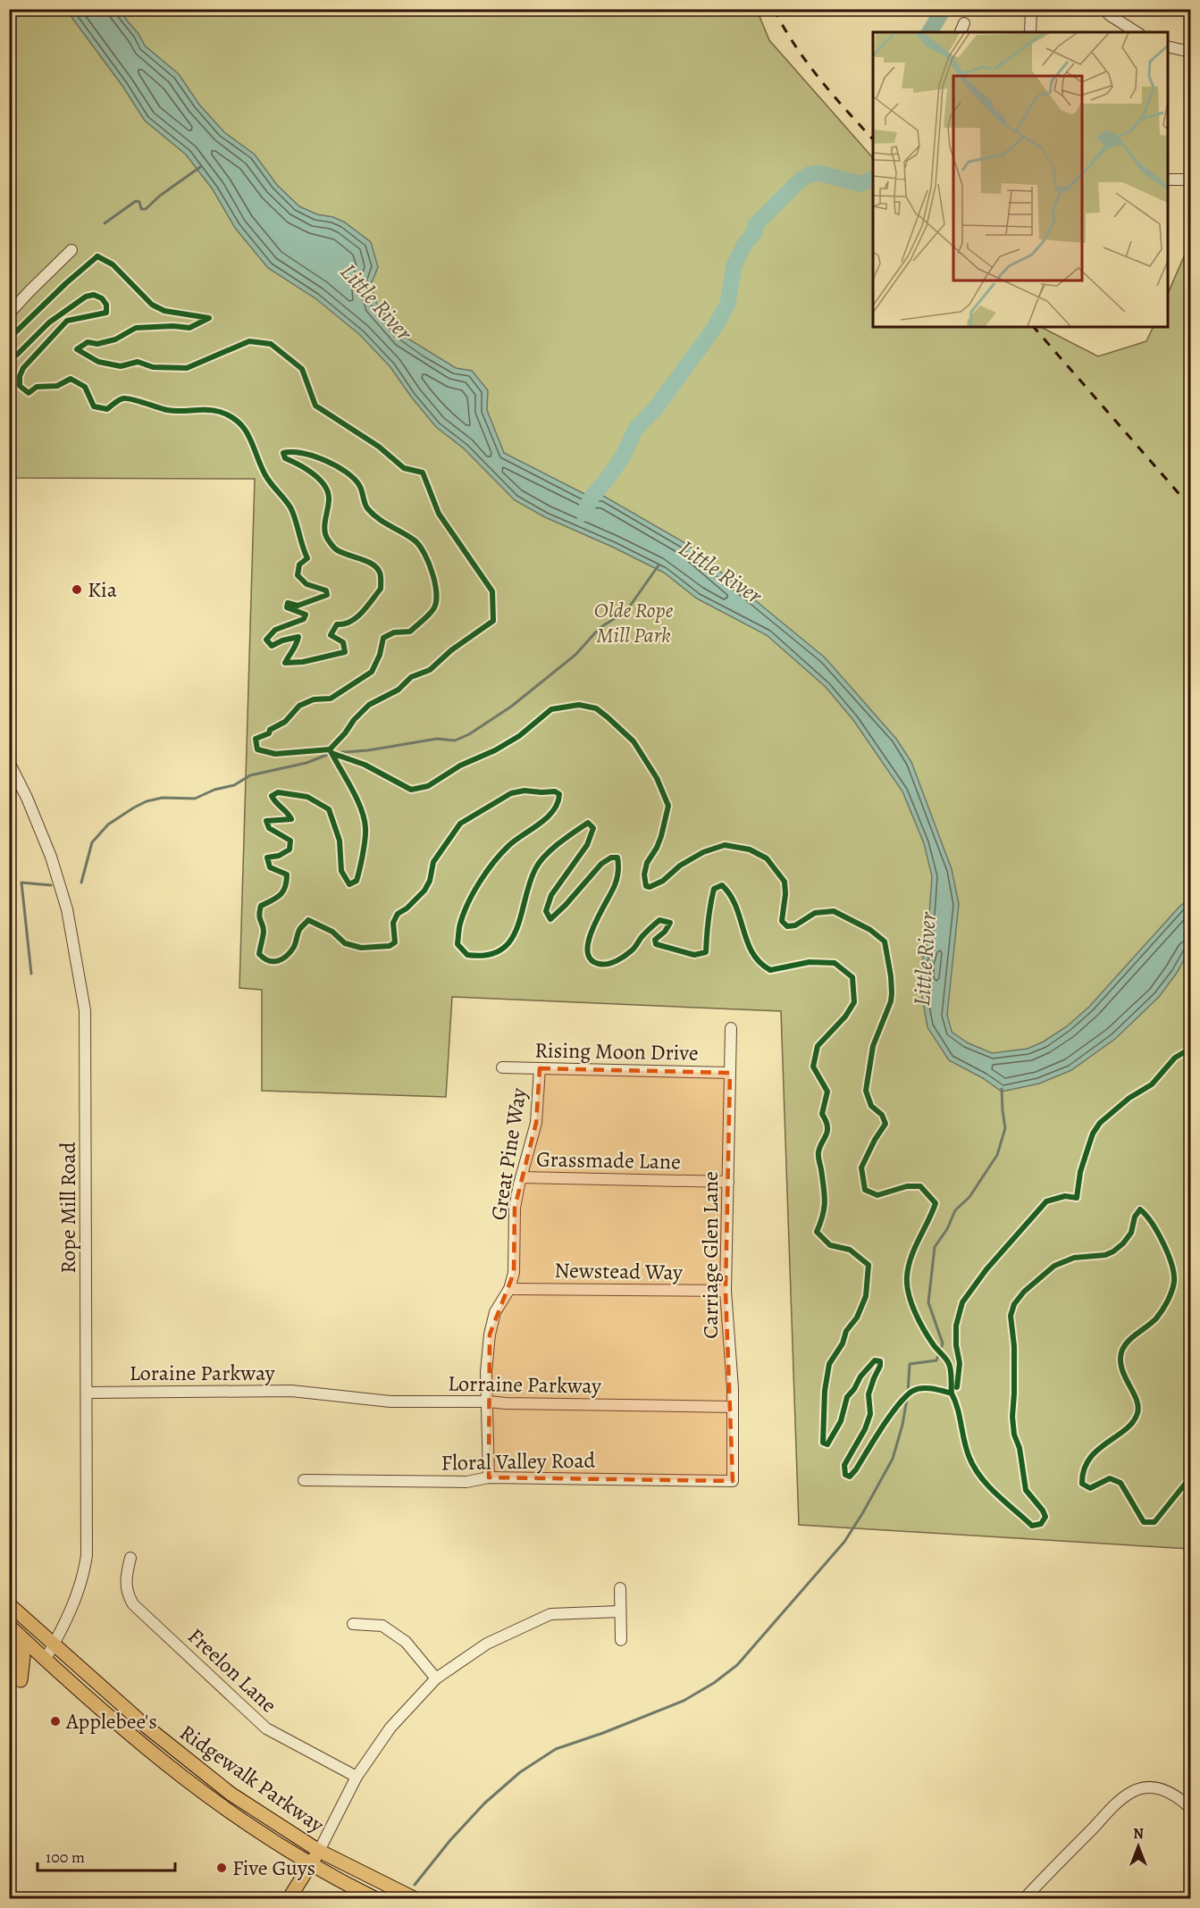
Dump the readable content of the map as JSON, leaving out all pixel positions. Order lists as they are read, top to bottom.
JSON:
{
  "streets": {
    "main road": ["Ridgewalk Parkway"],
    "street": [
      "Rising Moon Drive",
      "Great Pine Way",
      "Grassmade Lane",
      "Rope Mill Road",
      "Carriage Glen Lane",
      "Newstead Way",
      "Loraine Parkway",
      "Lorraine Parkway",
      "Floral Valley Road",
      "Freelon Lane"
    ]
  },
  "crossings": [
    ["Rising Moon Drive", "Great Pine Way"],
    ["Rising Moon Drive", "Carriage Glen Lane"],
    ["Great Pine Way", "Grassmade Lane"],
    ["Great Pine Way", "Newstead Way"],
    ["Great Pine Way", "Lorraine Parkway"],
    ["Great Pine Way", "Floral Valley Road"],
    ["Grassmade Lane", "Carriage Glen Lane"],
    ["Rope Mill Road", "Loraine Parkway"],
    ["Rope Mill Road", "Ridgewalk Parkway"],
    ["Carriage Glen Lane", "Newstead Way"],
    ["Carriage Glen Lane", "Lorraine Parkway"],
    ["Carriage Glen Lane", "Floral Valley Road"],
    ["Loraine Parkway", "Lorraine Parkway"]
  ],
  "water": ["Little River"],
  "parks": ["Olde Rope Mill Park"],
  "places": ["Kia", "Applebee's", "Five Guys"],
  "scale_bar": "100 m",
  "north": "top"
}
